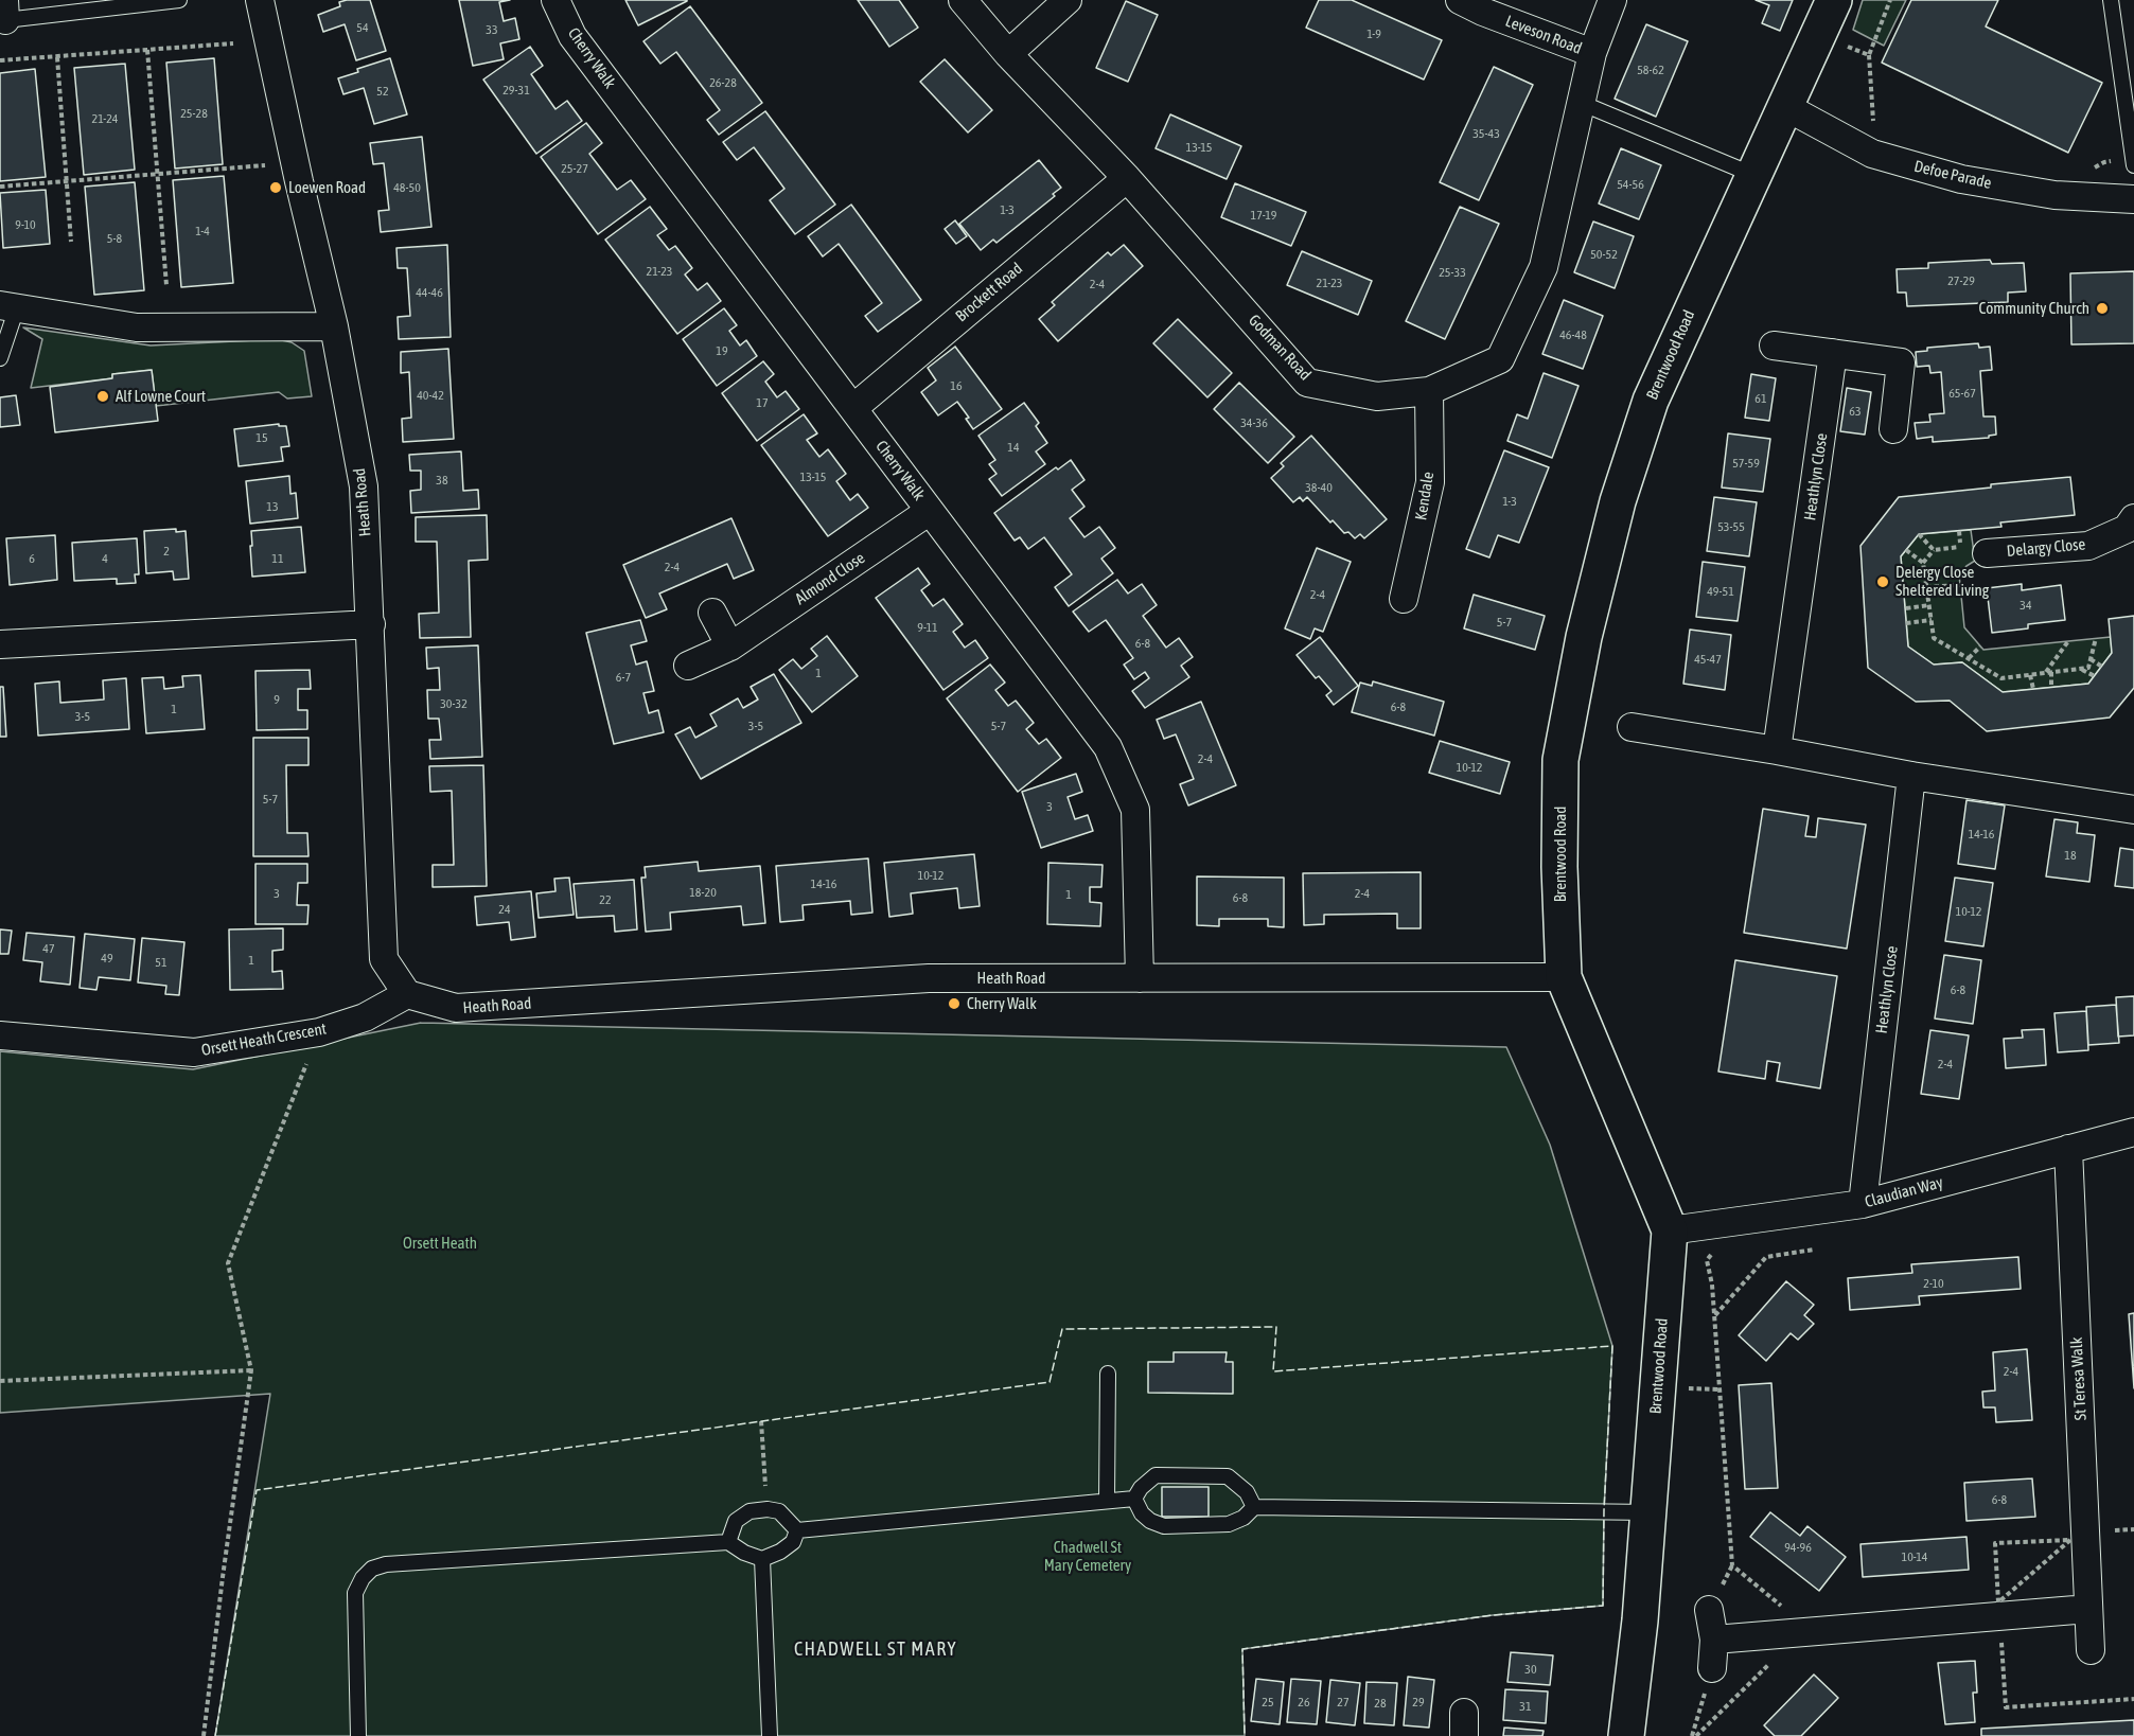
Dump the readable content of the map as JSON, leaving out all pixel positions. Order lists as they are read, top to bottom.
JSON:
{
  "streets": {
    "street": [
      "Leveson Road",
      "Cherry Walk",
      "Defoe Parade",
      "Brockett Road",
      "Godman Road",
      "Brentwood Road",
      "Heathlyn Close",
      "Kendale",
      "Heath Road",
      "Delargy Close",
      "Almond Close",
      "Orsett Heath Crescent",
      "Claudian Way",
      "St Teresa Walk"
    ]
  },
  "crossings": [
    ["Leveson Road", "Godman Road"],
    ["Cherry Walk", "Brockett Road"],
    ["Cherry Walk", "Heath Road"],
    ["Cherry Walk", "Almond Close"],
    ["Defoe Parade", "Brentwood Road"],
    ["Brockett Road", "Godman Road"],
    ["Godman Road", "Kendale"],
    ["Brentwood Road", "Heath Road"],
    ["Brentwood Road", "Claudian Way"],
    ["Heathlyn Close", "Claudian Way"],
    ["Heath Road", "Orsett Heath Crescent"],
    ["Claudian Way", "St Teresa Walk"]
  ],
  "districts": ["CHADWELL ST MARY"],
  "parks": ["Orsett Heath", "Chadwell St Mary Cemetery"],
  "places": [
    "Loewen Road",
    "Community Church",
    "Alf Lowne Court",
    "Delergy Close Sheltered Living",
    "Cherry Walk"
  ],
  "house_numbers": [
    "54",
    "33",
    "1-9",
    "58-62",
    "26-28",
    "29-31",
    "52",
    "25-28",
    "21-24",
    "35-43",
    "13-15",
    "25-27",
    "54-56",
    "48-50",
    "1-3",
    "17-19",
    "9-10",
    "1-4",
    "5-8",
    "50-52",
    "21-23",
    "25-33",
    "27-29",
    "21-23",
    "2-4",
    "44-46",
    "46-48",
    "19",
    "16",
    "65-67",
    "40-42",
    "61",
    "17",
    "63",
    "34-36",
    "15",
    "14",
    "57-59",
    "13-15",
    "38",
    "38-40",
    "1-3",
    "13",
    "53-55",
    "2",
    "6",
    "4",
    "11",
    "2-4",
    "49-51",
    "2-4",
    "34",
    "5-7",
    "9-11",
    "6-8",
    "45-47",
    "1",
    "6-7",
    "9",
    "30-32",
    "6-8",
    "1",
    "3-5",
    "3-5",
    "5-7",
    "2-4",
    "10-12",
    "5-7",
    "3",
    "14-16",
    "18",
    "10-12",
    "14-16",
    "18-20",
    "3",
    "2-4",
    "1",
    "6-8",
    "22",
    "24",
    "10-12",
    "47",
    "49",
    "1",
    "51",
    "6-8",
    "2-4",
    "2-10",
    "2-4",
    "6-8",
    "94-96",
    "10-14",
    "30",
    "25",
    "26",
    "27",
    "29",
    "28",
    "31"
  ]
}
